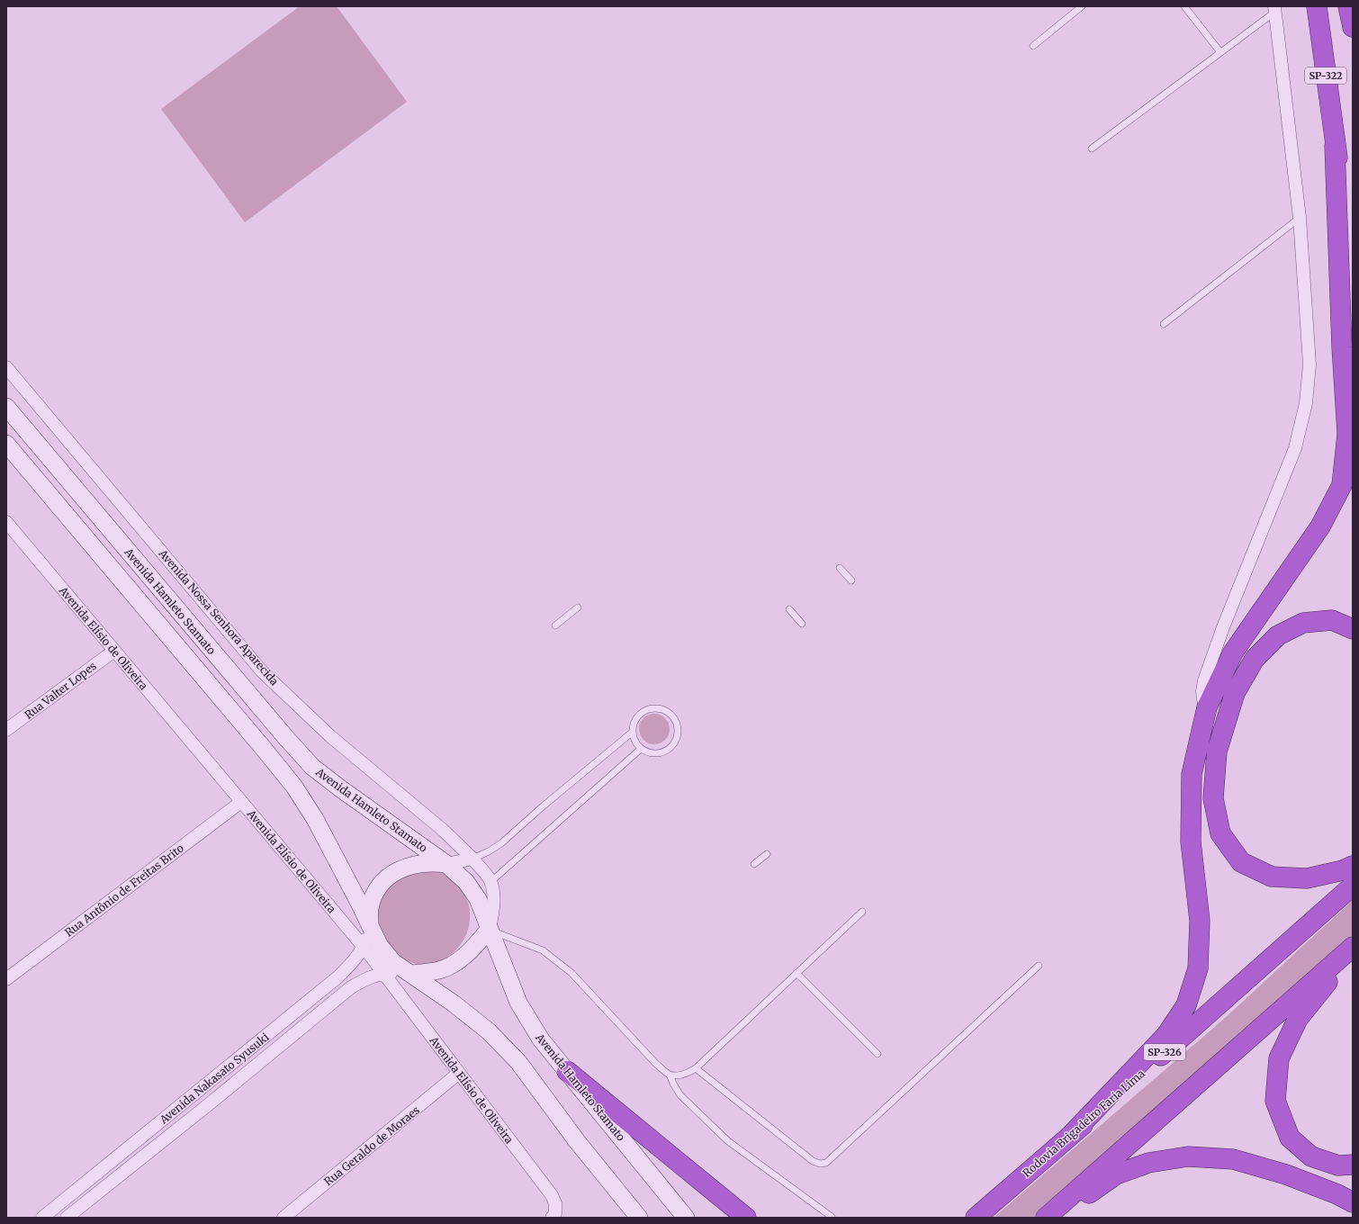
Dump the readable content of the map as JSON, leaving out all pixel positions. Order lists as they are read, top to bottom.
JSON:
{
  "streets": {
    "highway": ["SP-322", "SP-326", "Rodovia Brigadeiro Faria Lima"],
    "main road": ["Avenida Hamleto Stamato"],
    "street": [
      "Avenida Nossa Senhora Aparecida",
      "Avenida Elísio de Oliveira",
      "Rua Valter Lopes",
      "Rua Antônio de Freitas Brito",
      "Avenida Nakasato Syusuki",
      "Rua Geraldo de Moraes"
    ]
  },
  "crossings": [
    ["Avenida Hamleto Stamato", "Avenida Nakasato Syusuki"],
    ["Avenida Elísio de Oliveira", "Rua Valter Lopes"],
    ["Avenida Elísio de Oliveira", "Rua Antônio de Freitas Brito"],
    ["Avenida Elísio de Oliveira", "Avenida Nakasato Syusuki"],
    ["Avenida Elísio de Oliveira", "Rua Geraldo de Moraes"]
  ]
}
